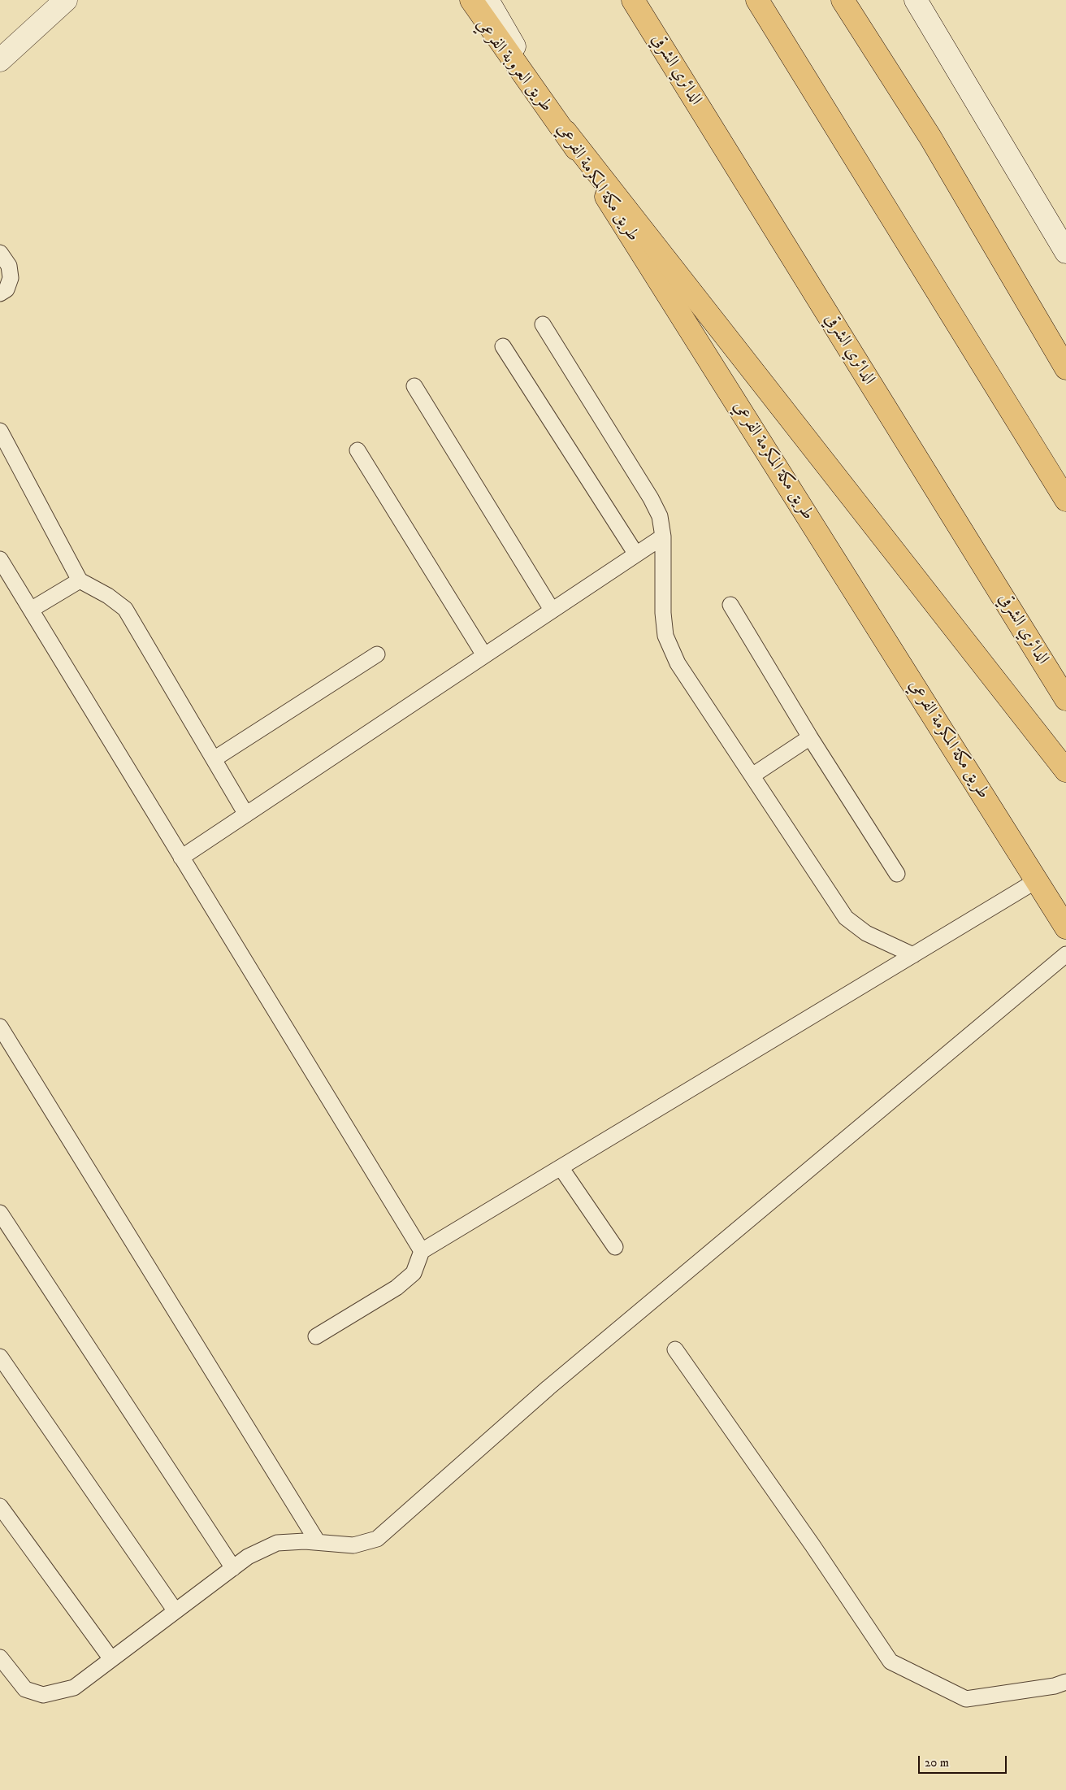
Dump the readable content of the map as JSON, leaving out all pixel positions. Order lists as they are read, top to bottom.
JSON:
{
  "streets": {
    "main road": ["طريق العروبة الفرعي", "الدائري الشرقي", "طريق مكة المكرمة الفرعي"]
  },
  "crossings": [
    ["طريق العروبة الفرعي", "طريق مكة المكرمة الفرعي"]
  ],
  "scale_bar": "20 m"
}
